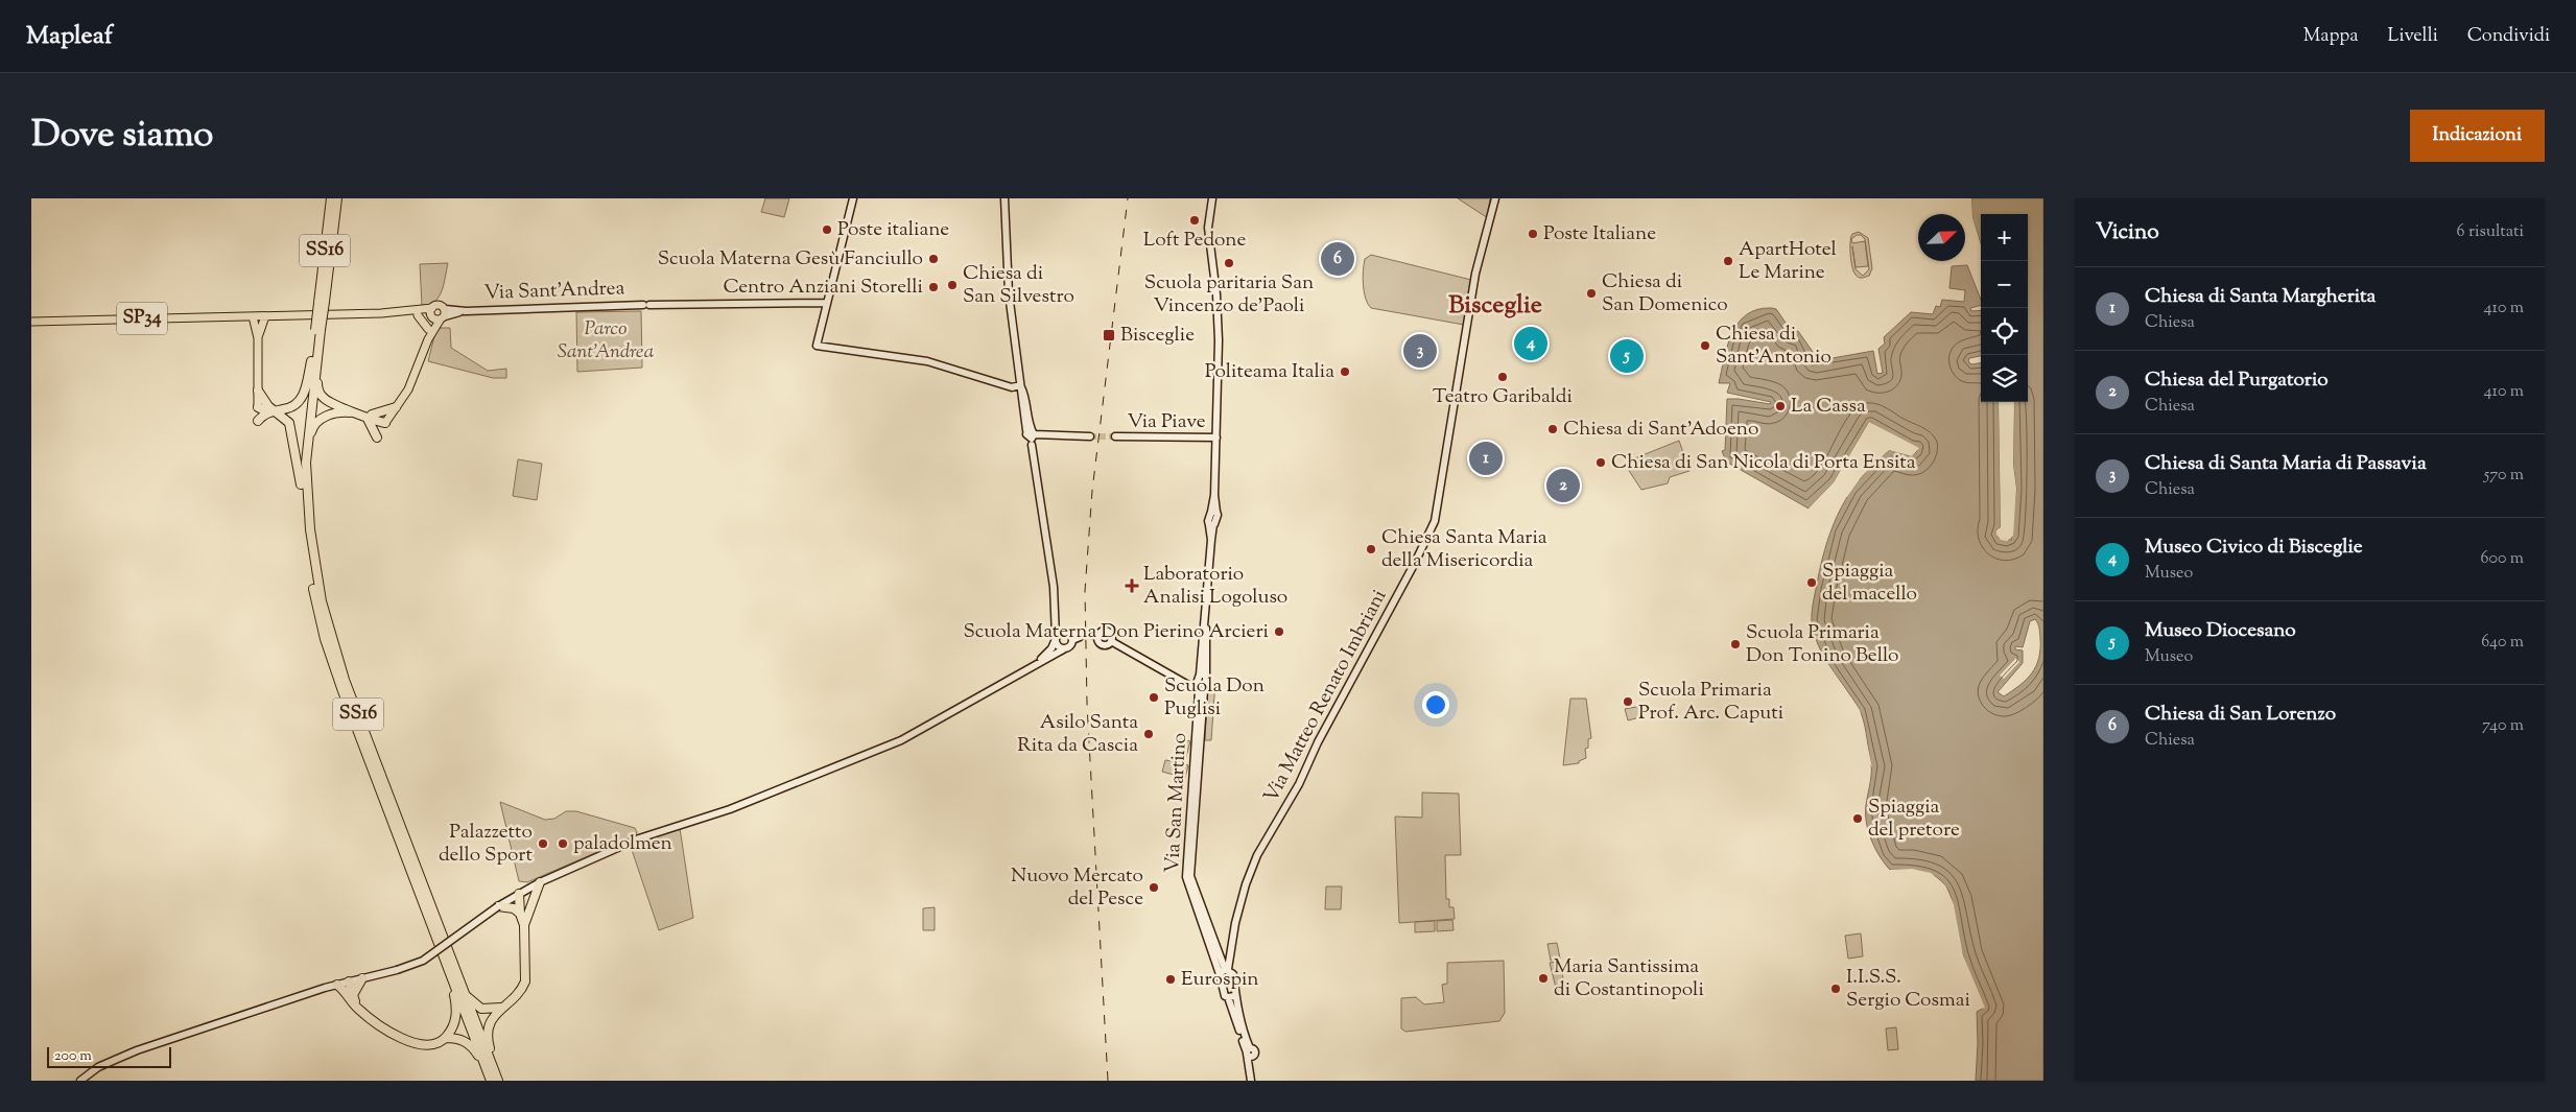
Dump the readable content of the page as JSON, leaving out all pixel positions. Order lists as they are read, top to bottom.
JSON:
{
  "streets": {
    "highway": ["SS16"],
    "main road": ["Via Sant'Andrea", "SP34"],
    "street": ["Via Piave", "Via Matteo Renato Imbriani", "Via San Martino"]
  },
  "crossings": [
    ["Via Sant'Andrea", "SP34"]
  ],
  "districts": ["Bisceglie"],
  "parks": ["Parco Sant'Andrea"],
  "places": {
    "other": [
      "Loft Pedone",
      "Poste italiane",
      "Poste Italiane",
      "Scuola Materna Gesù Fanciullo",
      "ApartHotel Le Marine",
      "Scuola paritaria San Vincenzo de'Paoli",
      "Chiesa di San Silvestro",
      "Centro Anziani Storelli",
      "Chiesa di San Domenico",
      "Chiesa di Sant'Antonio",
      "Politeama Italia",
      "Teatro Garibaldi",
      "La Cassa",
      "Chiesa di Sant'Adoeno",
      "Chiesa di San Nicola di Porta Ensita",
      "Chiesa Santa Maria della Misericordia",
      "Spiaggia del macello",
      "Scuola Materna Don Pierino Arcieri",
      "Scuola Primaria Don Tonino Bello",
      "Scuola Don Puglisi",
      "Scuola Primaria Prof. Arc. Caputi",
      "Asilo Santa Rita da Cascia",
      "Spiaggia del pretore",
      "Palazzetto dello Sport",
      "paladolmen",
      "Nuovo Mercato del Pesce",
      "Maria Santissima di Costantinopoli",
      "Eurospin",
      "I.I.S.S. Sergio Cosmai"
    ],
    "transit": ["Bisceglie"],
    "health": ["Laboratorio Analisi Logoluso"]
  },
  "scale_bar": "200 m",
  "north": "top right",
  "page": {
    "header": "Mapleaf",
    "nav": ["Mappa", "Livelli", "Condividi"],
    "title": "Dove siamo",
    "buttons": "Indicazioni",
    "heading": ["Vicino", "6 risultati"],
    "map_buttons": ["+", "−"],
    "pins": [
      "6",
      "4",
      "3",
      "5",
      "1",
      "2"
    ],
    "list": [
      {
        "mark": "1",
        "name": "Chiesa di Santa Margherita",
        "note": "Chiesa",
        "value": "410 m"
      },
      {
        "mark": "2",
        "name": "Chiesa del Purgatorio",
        "note": "Chiesa",
        "value": "410 m"
      },
      {
        "mark": "3",
        "name": "Chiesa di Santa Maria di Passavia",
        "note": "Chiesa",
        "value": "570 m"
      },
      {
        "mark": "4",
        "name": "Museo Civico di Bisceglie",
        "note": "Museo",
        "value": "600 m"
      },
      {
        "mark": "5",
        "name": "Museo Diocesano",
        "note": "Museo",
        "value": "640 m"
      },
      {
        "mark": "6",
        "name": "Chiesa di San Lorenzo",
        "note": "Chiesa",
        "value": "740 m"
      }
    ],
    "scale": "200 m"
  }
}
